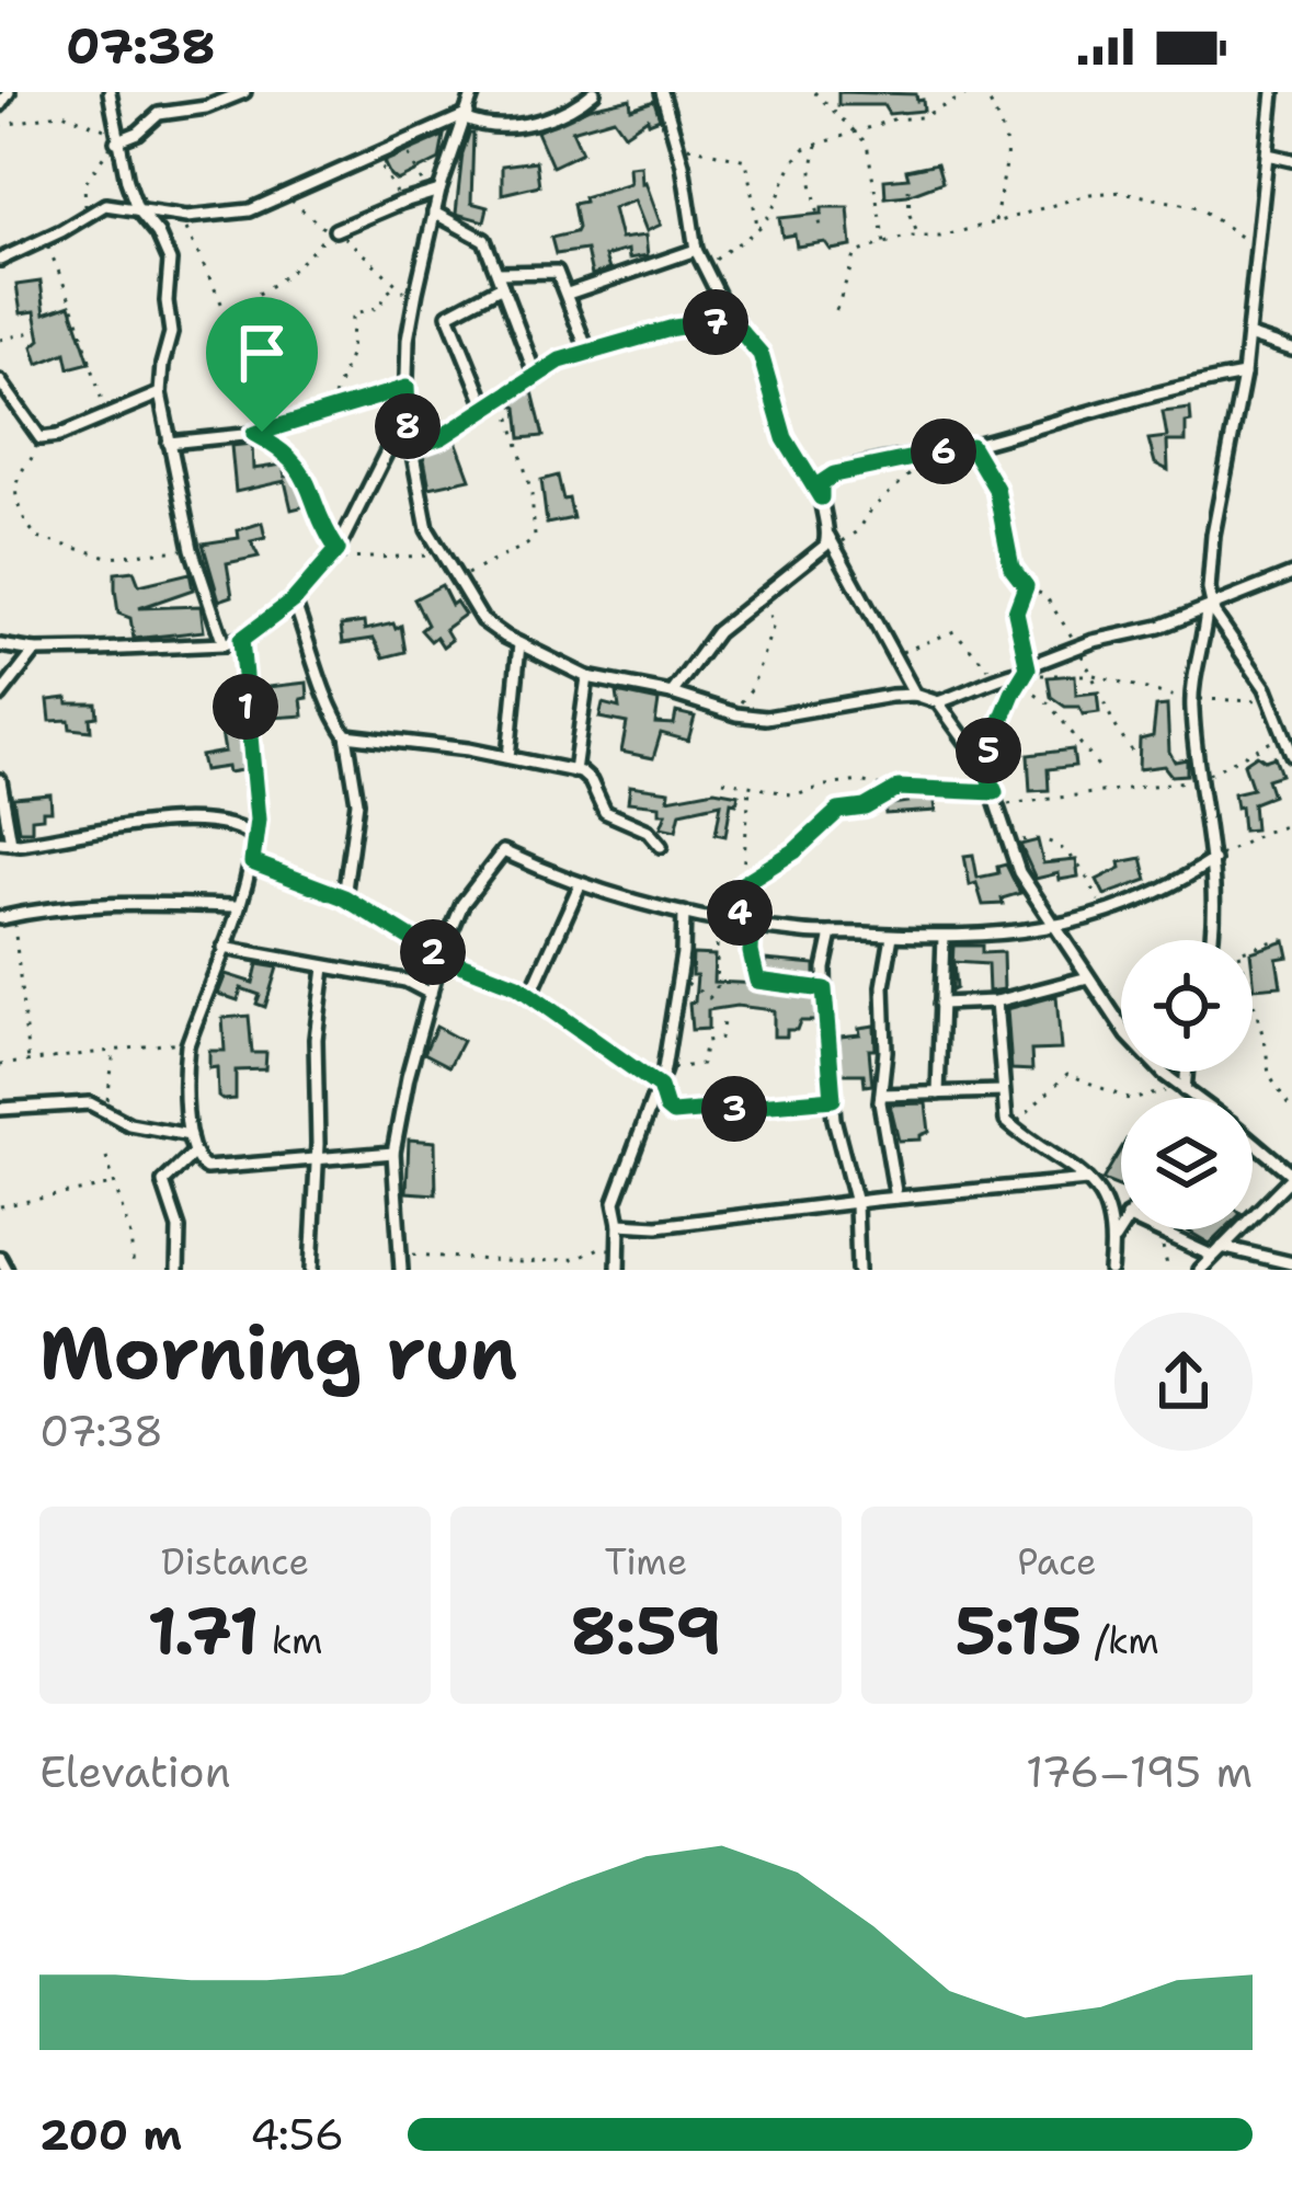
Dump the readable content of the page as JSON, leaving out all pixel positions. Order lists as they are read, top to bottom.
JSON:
{
  "page": {
    "status": "07:38",
    "pins": [
      "7",
      "8",
      "6",
      "1",
      "5",
      "4",
      "2",
      "3"
    ],
    "heading": ["Morning run", "07:38"],
    "stats": [
      ["Distance", "1.71 km"],
      ["Time", "8:59"],
      ["Pace", "5:15 /km"]
    ],
    "chart": ["Elevation", "176–195 m"],
    "list": [
      {
        "name": "200 m",
        "note": "4:56"
      }
    ]
  }
}
